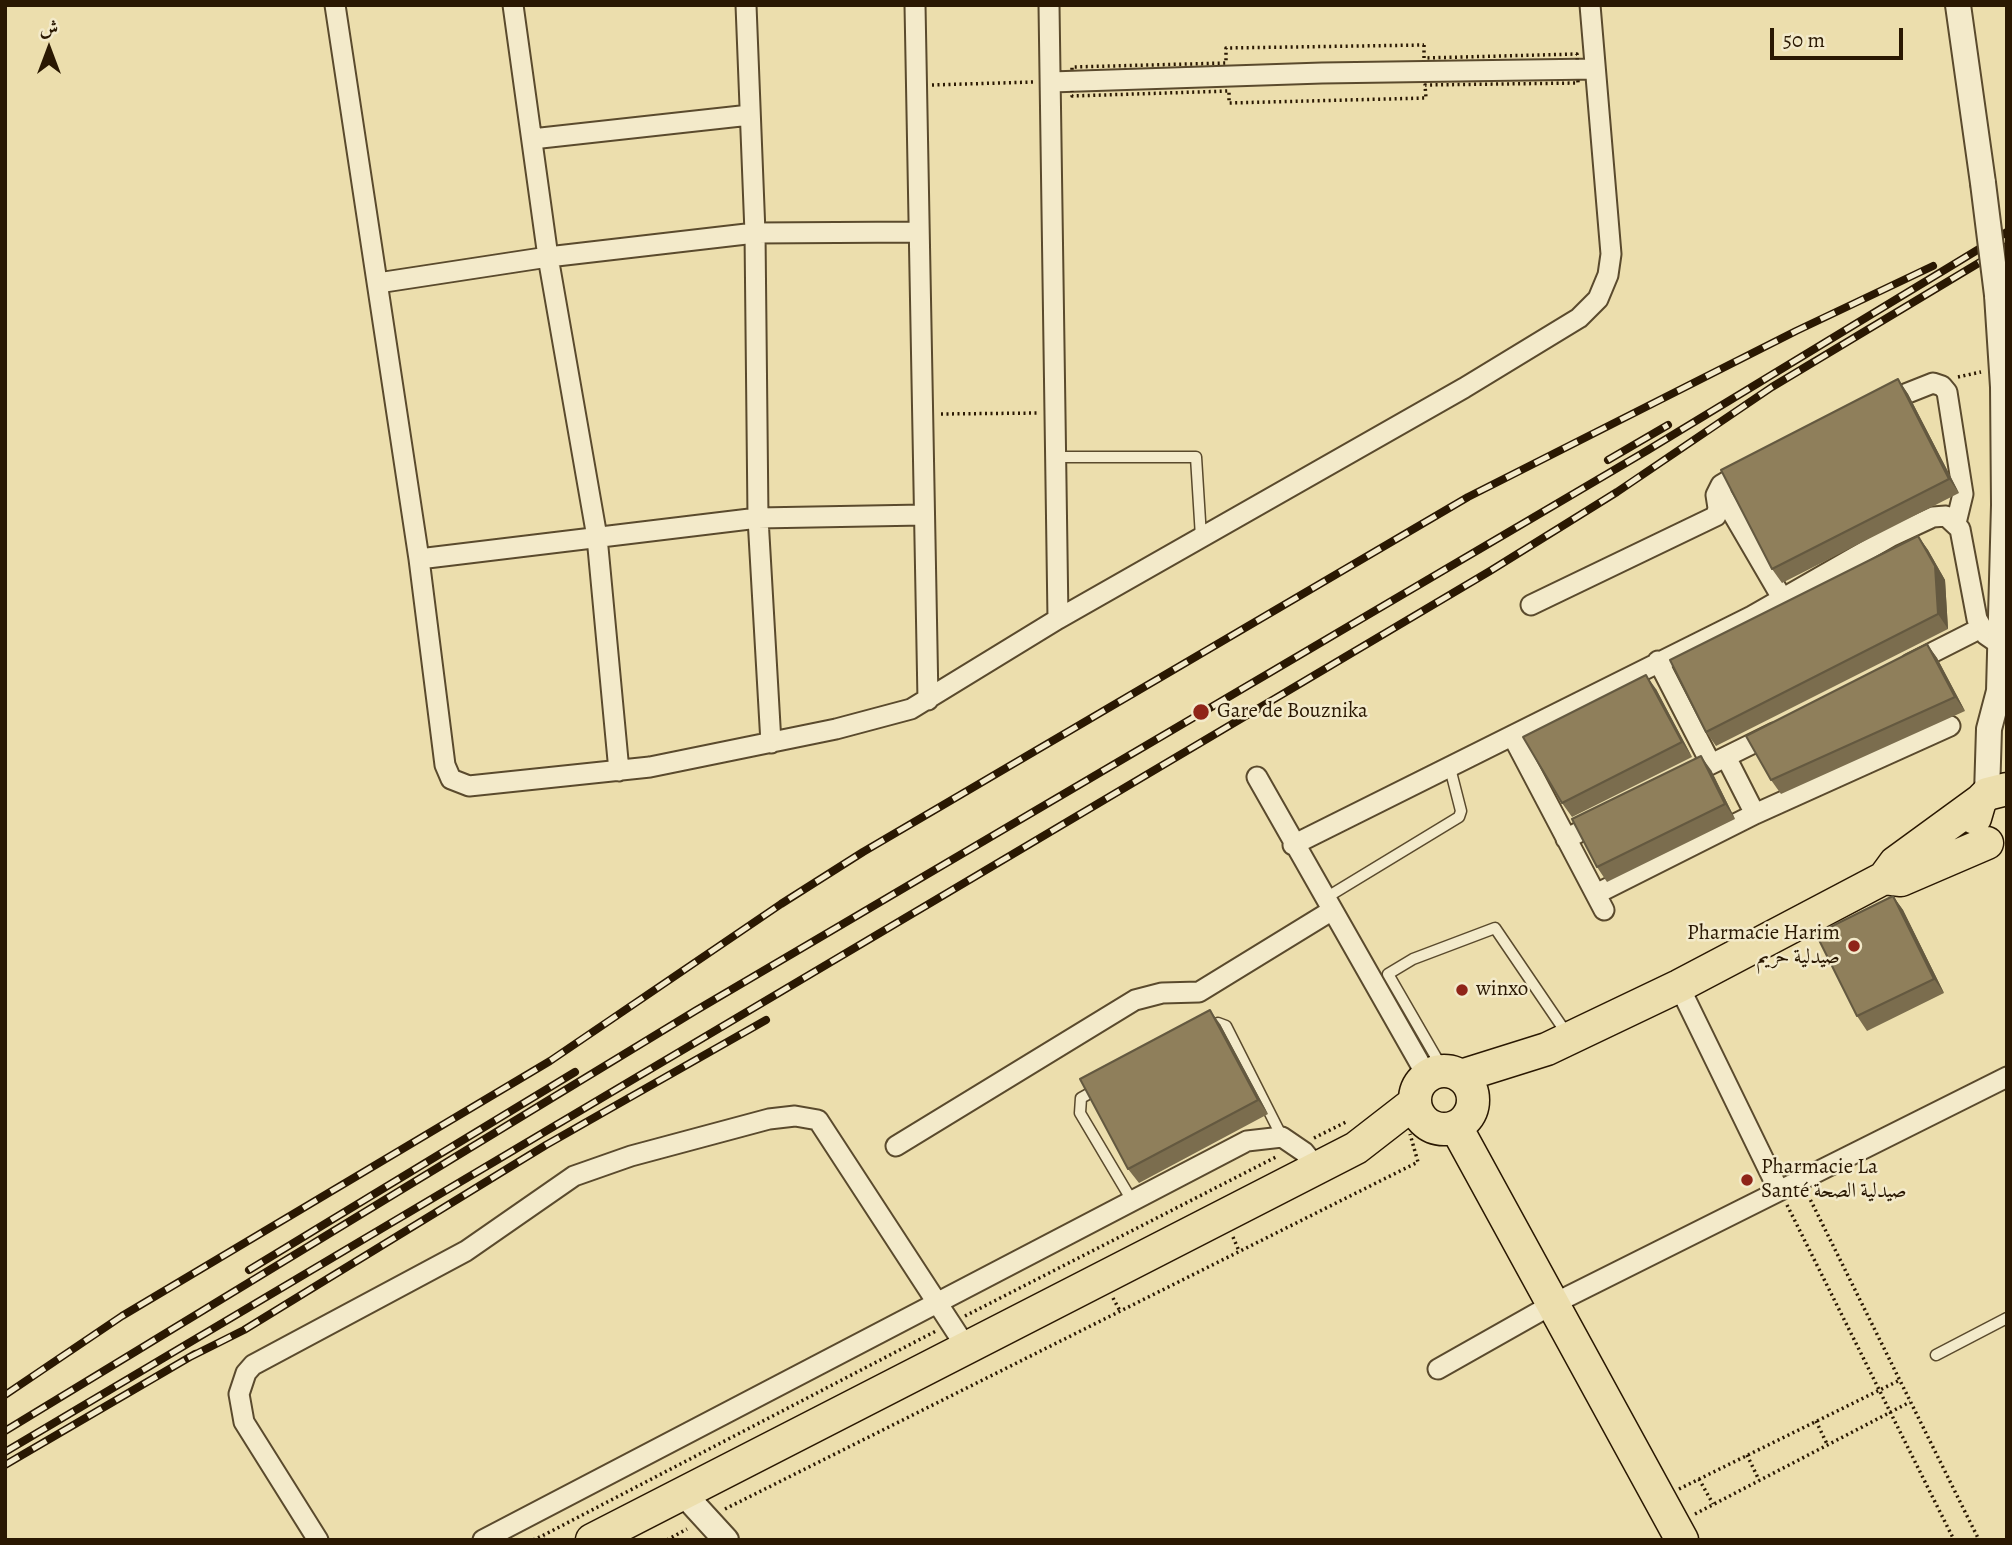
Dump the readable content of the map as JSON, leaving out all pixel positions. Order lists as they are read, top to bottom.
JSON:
{
  "places": [
    "Gare de Bouznika",
    "Pharmacie Harim صيدلية حريم",
    "winxo",
    "Pharmacie La Santé صيدلية الصحة"
  ],
  "scale_bar": "50 m",
  "north": "top"
}
